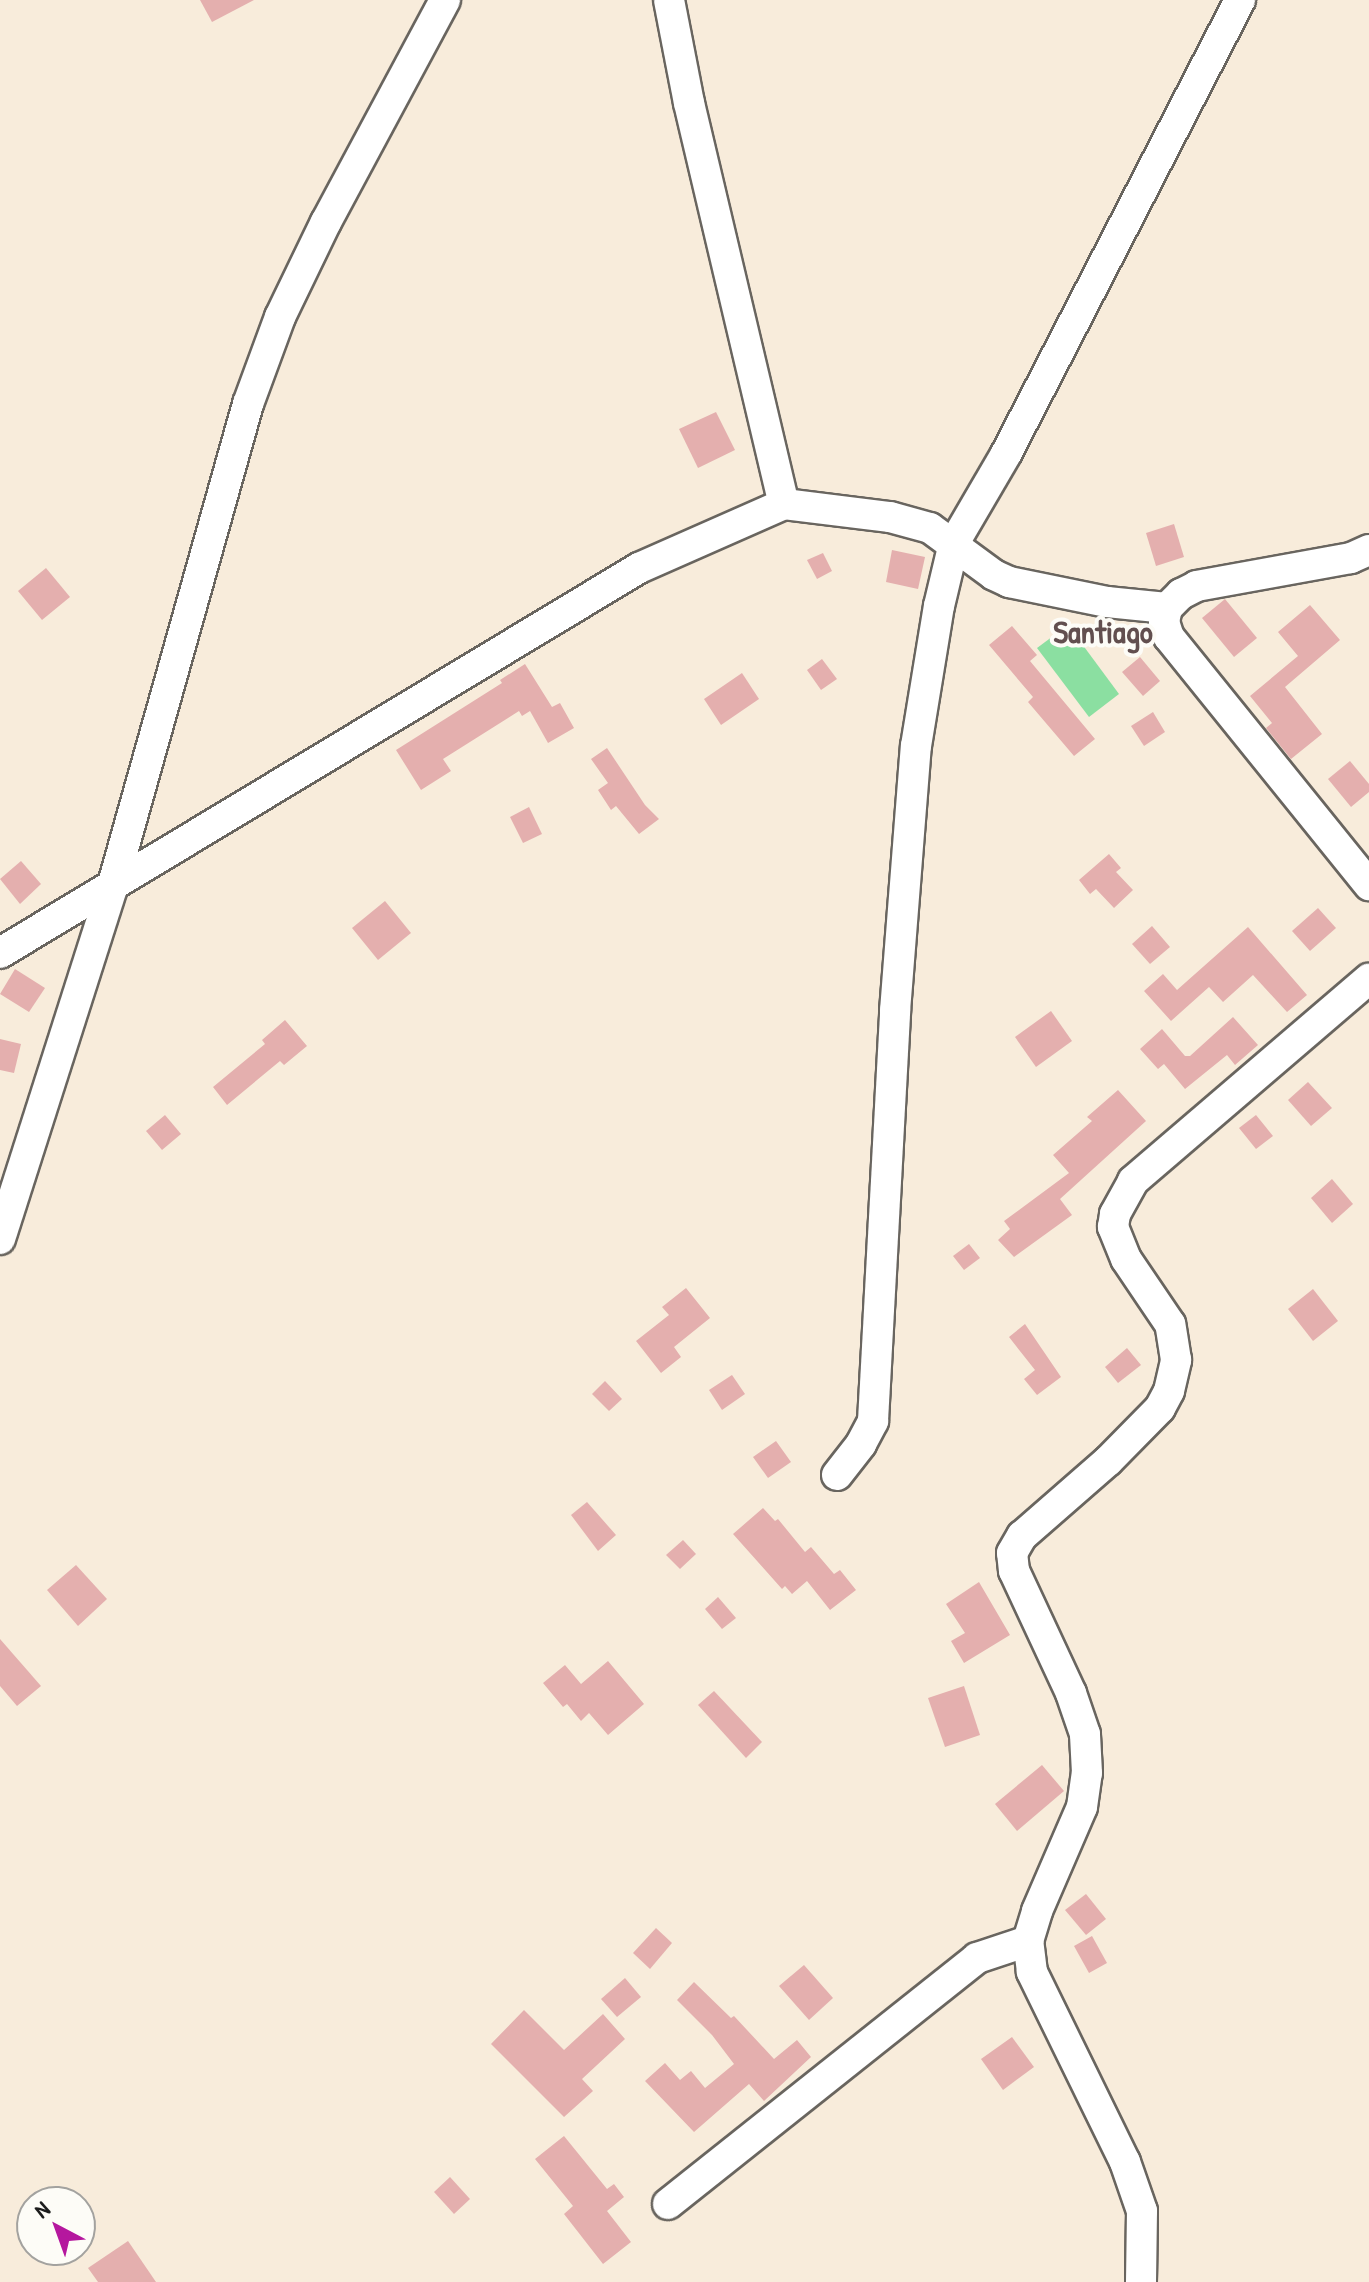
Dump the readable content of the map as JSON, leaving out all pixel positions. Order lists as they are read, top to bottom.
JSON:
{
  "districts": ["Santiago"],
  "north": "top left"
}
